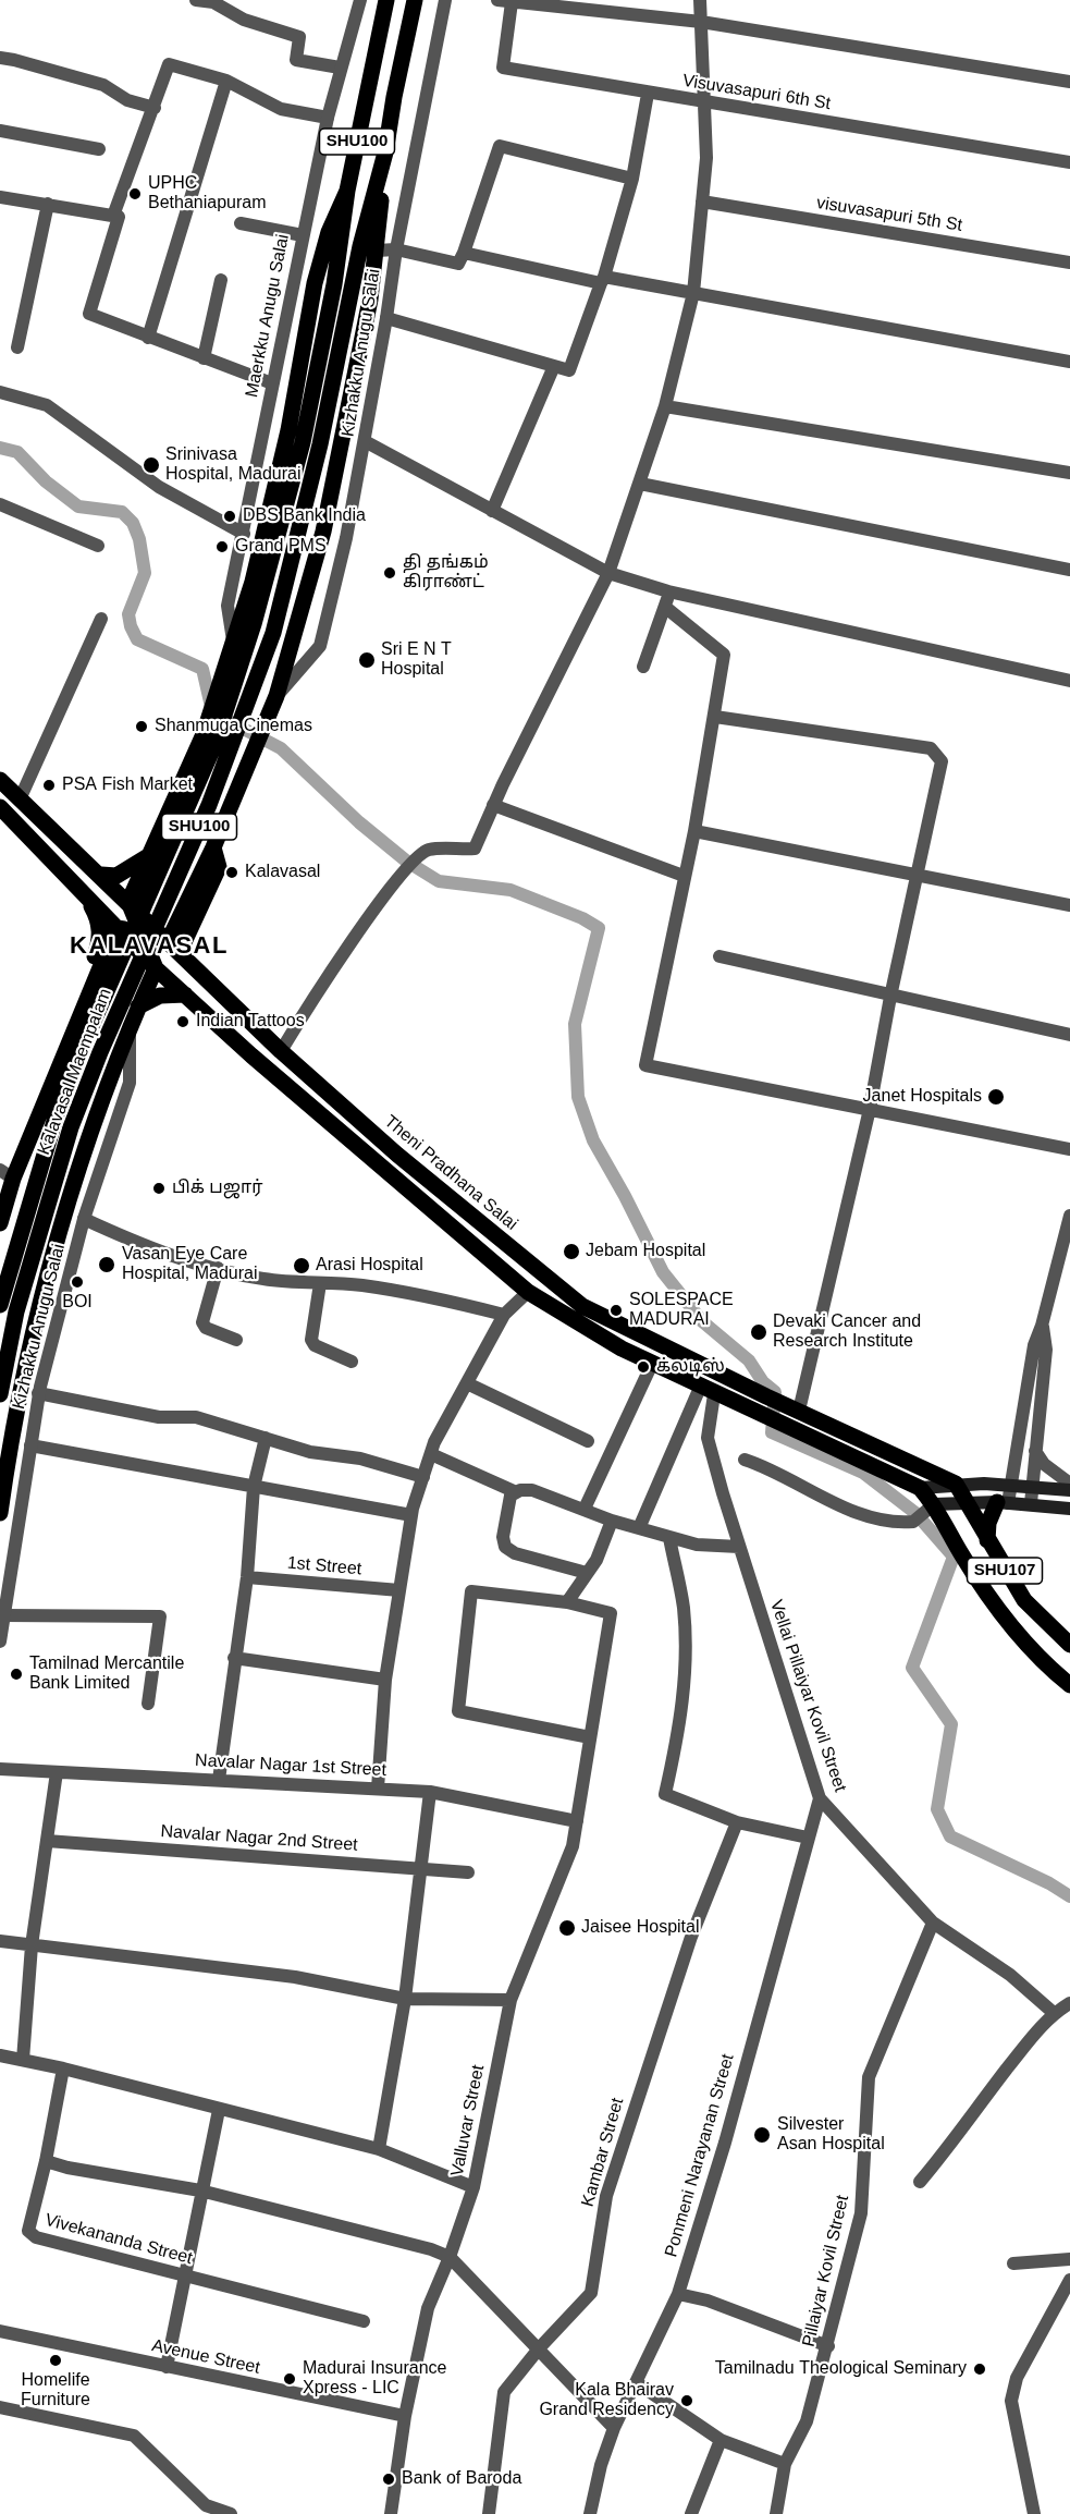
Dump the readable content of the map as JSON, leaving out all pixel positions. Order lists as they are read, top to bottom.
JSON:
{
  "streets": {
    "main road": [
      "SHU100",
      "Kalavasal Maempalam",
      "Theni Pradhana Salai",
      "SHU107"
    ],
    "street": [
      "Visuvasapuri 6th St",
      "visuvasapuri 5th St",
      "Maerkku Anugu Salai",
      "Kizhakku Anugu Salai",
      "1st Street",
      "Vellai Pillaiyar Kovil Street",
      "Navalar Nagar 1st Street",
      "Navalar Nagar 2nd Street",
      "Valluvar Street",
      "Kambar Street",
      "Ponmeni Narayanan Street",
      "Vivekananda Street",
      "Pillaiyar Kovil Street",
      "Avenue Street"
    ]
  },
  "crossings": [
    ["SHU100", "Kalavasal Maempalam"],
    ["Theni Pradhana Salai", "SHU107"],
    ["Vellai Pillaiyar Kovil Street", "Ponmeni Narayanan Street"],
    ["Vellai Pillaiyar Kovil Street", "Pillaiyar Kovil Street"],
    ["Navalar Nagar 1st Street", "Valluvar Street"],
    ["Valluvar Street", "Avenue Street"]
  ],
  "districts": ["KALAVASAL"],
  "places": [
    "UPHC Bethaniapuram",
    "Srinivasa Hospital, Madurai",
    "DBS Bank India",
    "Grand PMS",
    "தி தங்கம் கிராண்ட்",
    "Sri E N T Hospital",
    "Shanmuga Cinemas",
    "PSA Fish Market",
    "Kalavasal",
    "Indian Tattoos",
    "Janet Hospitals",
    "பிக் பஜார்",
    "Jebam Hospital",
    "Vasan Eye Care Hospital, Madurai",
    "Arasi Hospital",
    "BOI",
    "SOLESPACE MADURAI",
    "Devaki Cancer and Research Institute",
    "க்லடிஸ்",
    "Tamilnad Mercantile Bank Limited",
    "Jaisee Hospital",
    "Silvester Asan Hospital",
    "Homelife Furniture",
    "Tamilnadu Theological Seminary",
    "Madurai Insurance Xpress - LIC",
    "Kala Bhairav Grand Residency",
    "Bank of Baroda"
  ]
}
